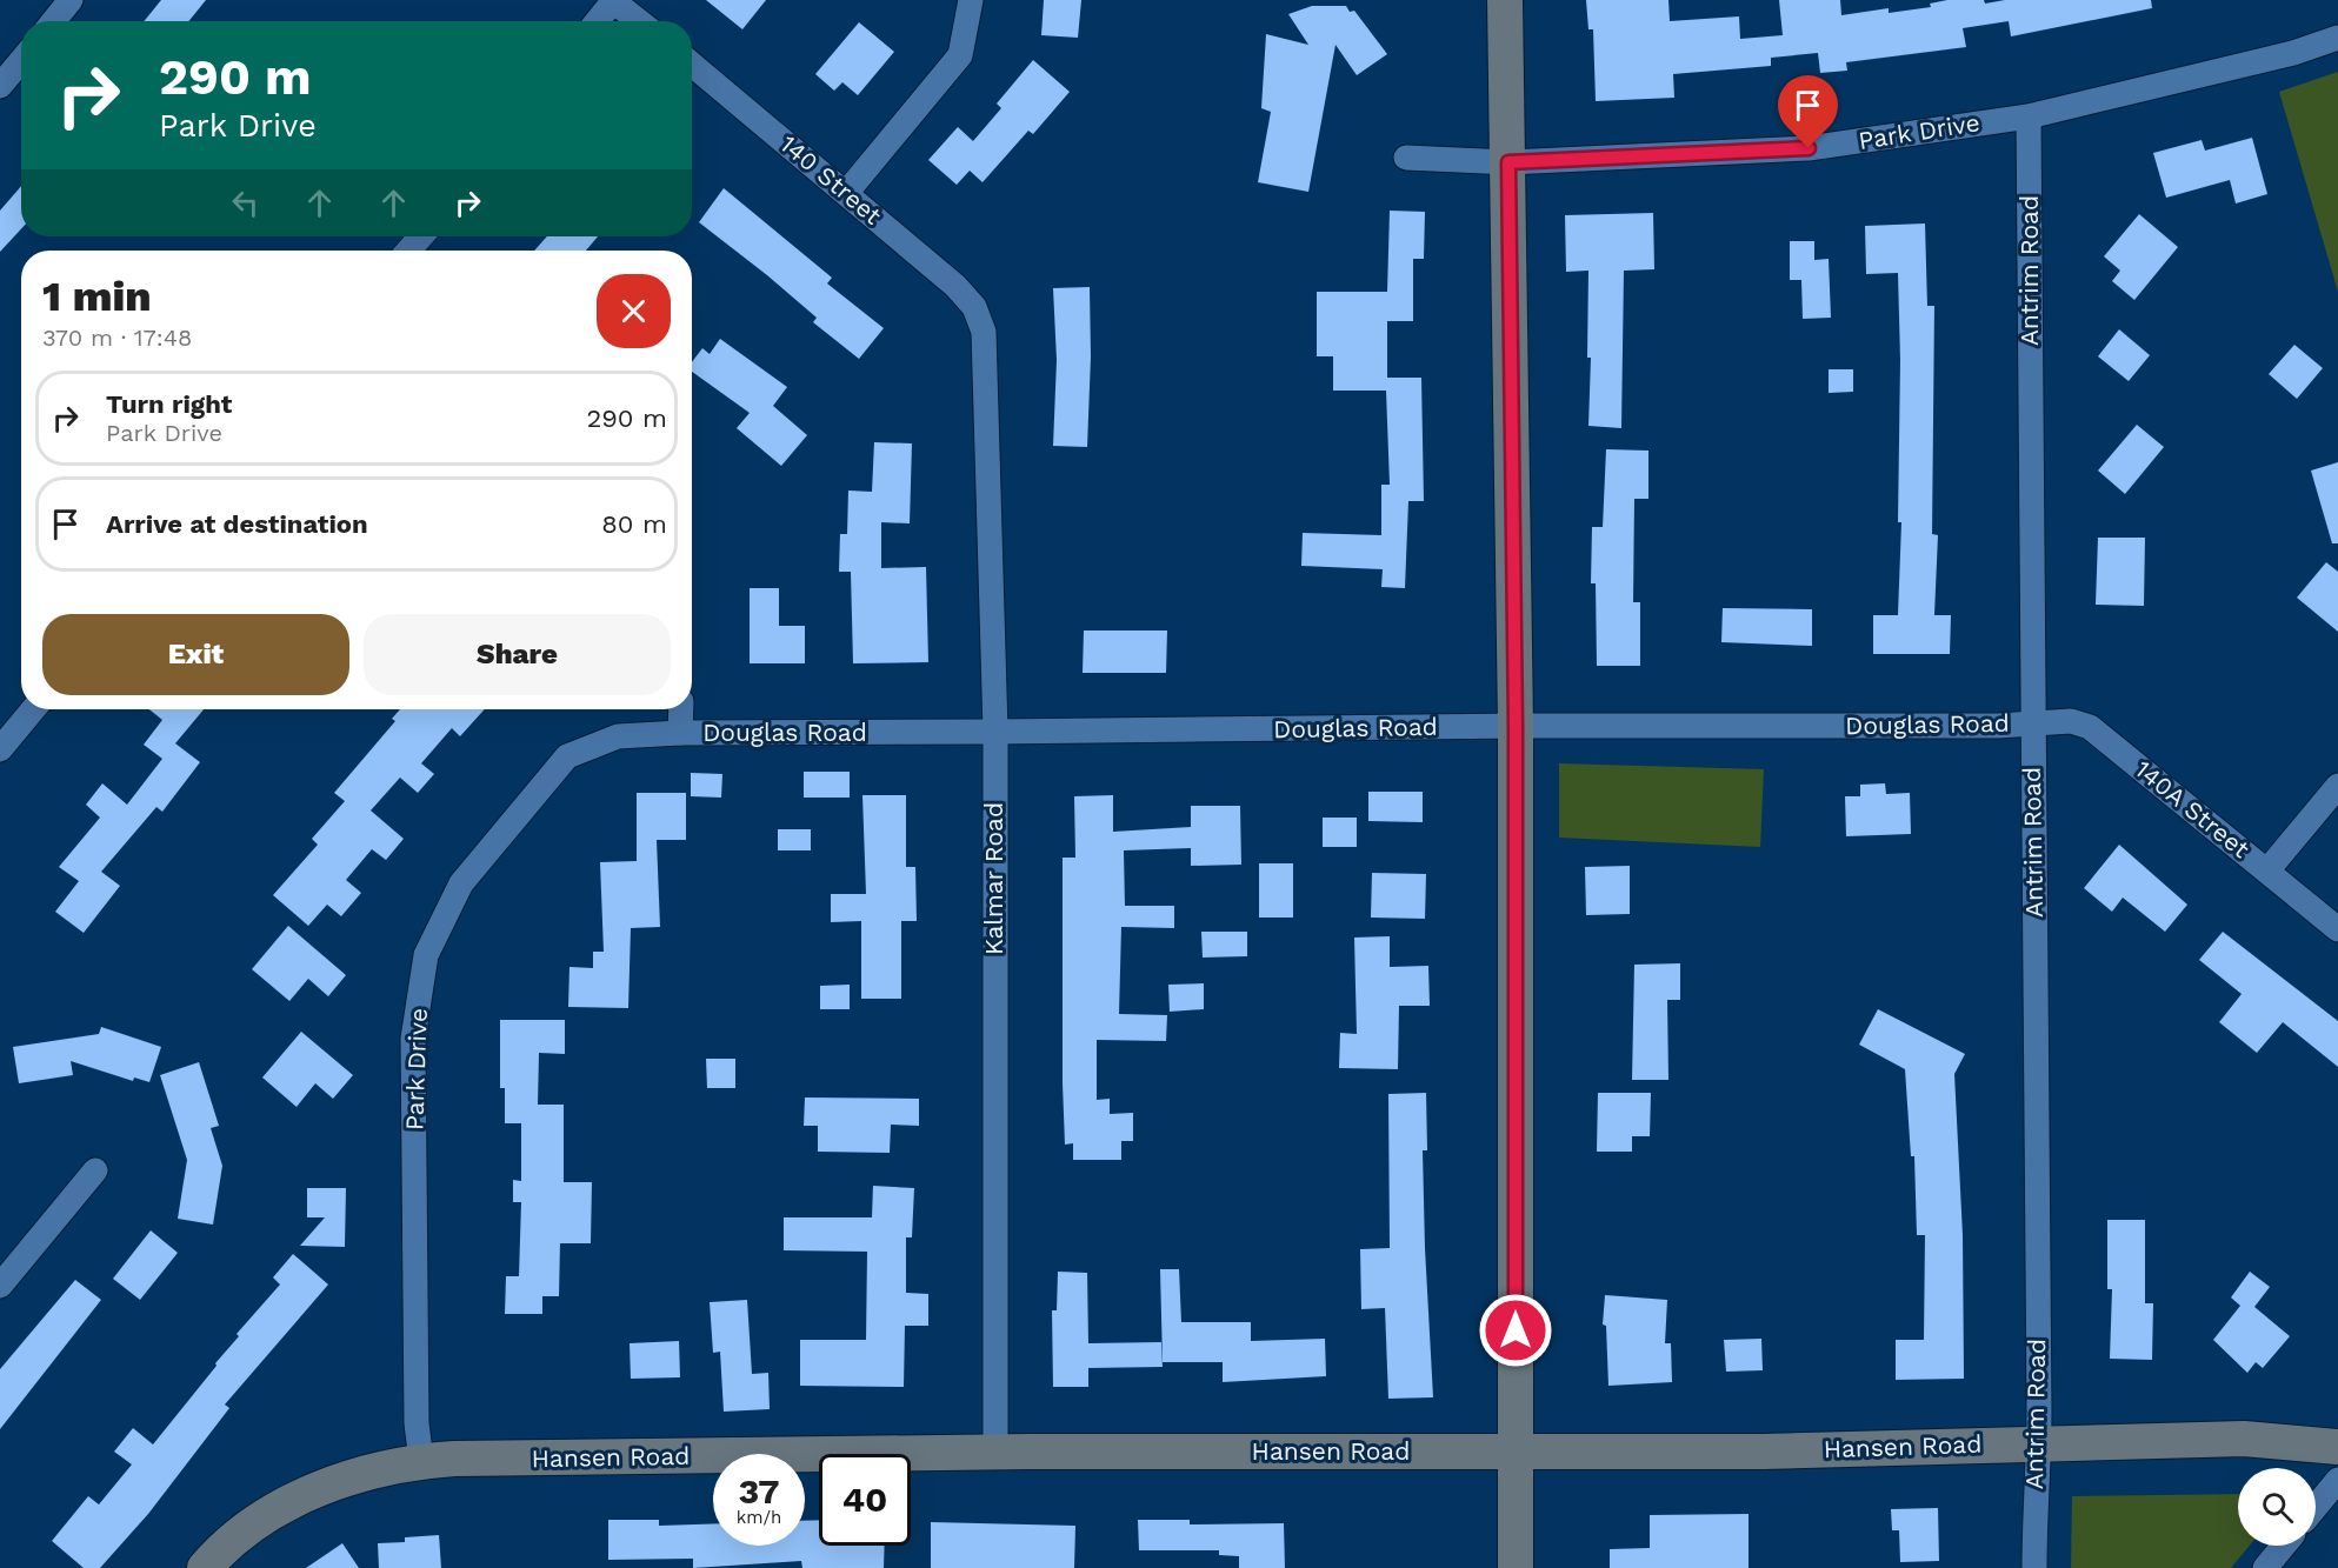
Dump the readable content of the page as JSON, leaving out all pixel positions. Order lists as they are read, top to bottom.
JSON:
{
  "streets": {
    "main road": ["Hansen Road"],
    "street": [
      "Park Drive",
      "140 Street",
      "Antrim Road",
      "Douglas Road",
      "140A Street",
      "Kalmar Road"
    ]
  },
  "crossings": [
    ["Park Drive", "Antrim Road"],
    ["Park Drive", "Douglas Road"],
    ["Park Drive", "Hansen Road"],
    ["140 Street", "Kalmar Road"],
    ["Antrim Road", "Douglas Road"],
    ["Antrim Road", "140A Street"],
    ["Antrim Road", "Hansen Road"],
    ["Douglas Road", "140A Street"],
    ["Douglas Road", "Kalmar Road"],
    ["Kalmar Road", "Hansen Road"]
  ],
  "page": {
    "turn": ["290 m", "Park Drive"],
    "heading": ["1 min", "370 m · 17:48"],
    "list": [
      {
        "name": "Turn right",
        "note": "Park Drive",
        "value": "290 m"
      },
      {
        "name": "Arrive at destination",
        "value": "80 m"
      }
    ],
    "buttons": ["Exit", "Share"],
    "speed": "37 km/h",
    "limit": "40"
  }
}
